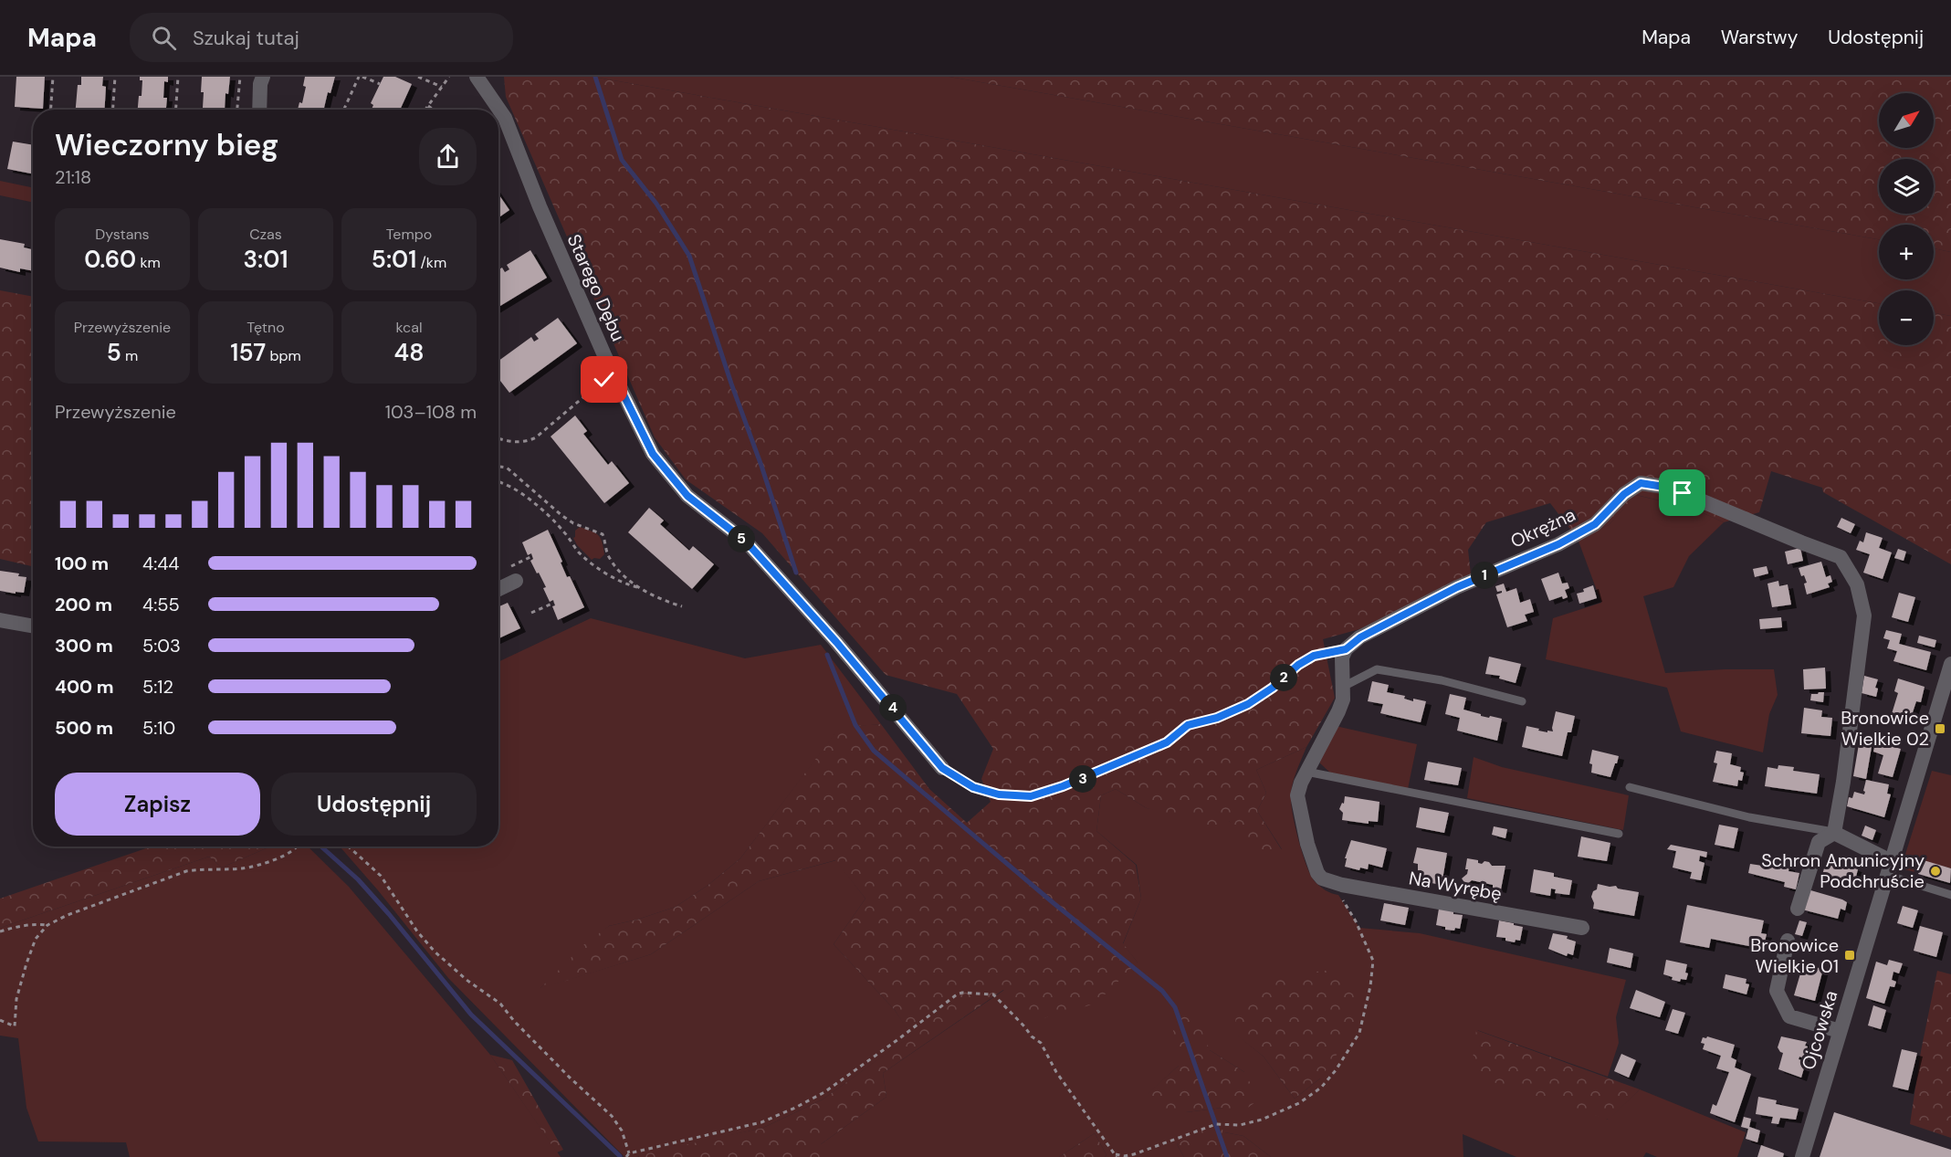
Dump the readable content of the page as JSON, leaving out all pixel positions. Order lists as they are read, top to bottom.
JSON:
{
  "streets": {
    "street": [
      "Starego Dębu",
      "Okrężna",
      "Na Wyrębę",
      "Ojcowska"
    ]
  },
  "places": {
    "transit": ["Bronowice Wielkie 02", "Bronowice Wielkie 01"],
    "other": ["Schron Amunicyjny Podchruście"]
  },
  "north": "top right",
  "page": {
    "header": "Mapa",
    "search": "Szukaj tutaj",
    "nav": ["Mapa", "Warstwy", "Udostępnij"],
    "map_buttons": ["+", "−"],
    "heading": ["Wieczorny bieg", "21:18"],
    "stats": [
      ["Dystans", "0.60 km"],
      ["Czas", "3:01"],
      ["Tempo", "5:01 /km"],
      ["Przewyższenie", "5 m"],
      ["Tętno", "157 bpm"],
      ["kcal", "48"]
    ],
    "chart": ["Przewyższenie", "103–108 m"],
    "pins": [
      "5",
      "1",
      "2",
      "4",
      "3"
    ],
    "list": [
      {
        "name": "100 m",
        "note": "4:44"
      },
      {
        "name": "200 m",
        "note": "4:55"
      },
      {
        "name": "300 m",
        "note": "5:03"
      },
      {
        "name": "400 m",
        "note": "5:12"
      },
      {
        "name": "500 m",
        "note": "5:10"
      }
    ],
    "buttons": ["Zapisz", "Udostępnij"]
  }
}
